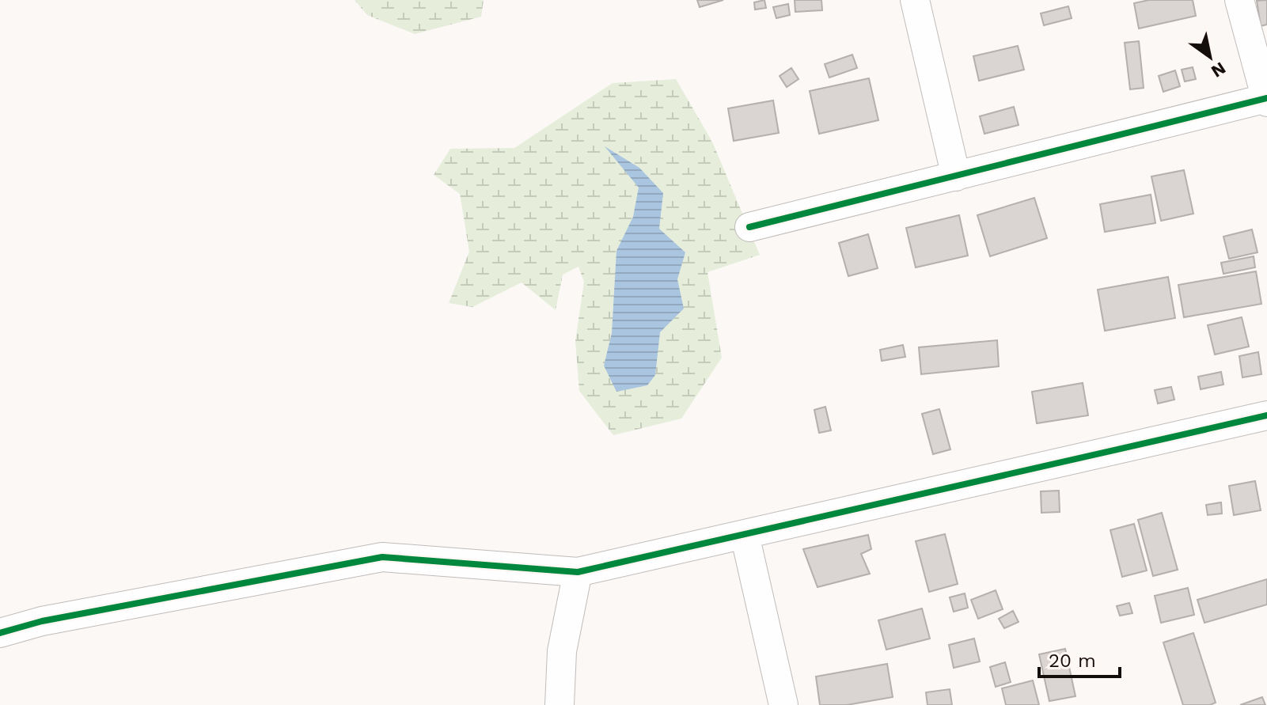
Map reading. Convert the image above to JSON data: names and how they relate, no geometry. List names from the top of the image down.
{
  "scale_bar": "20 m",
  "north": "bottom right"
}
